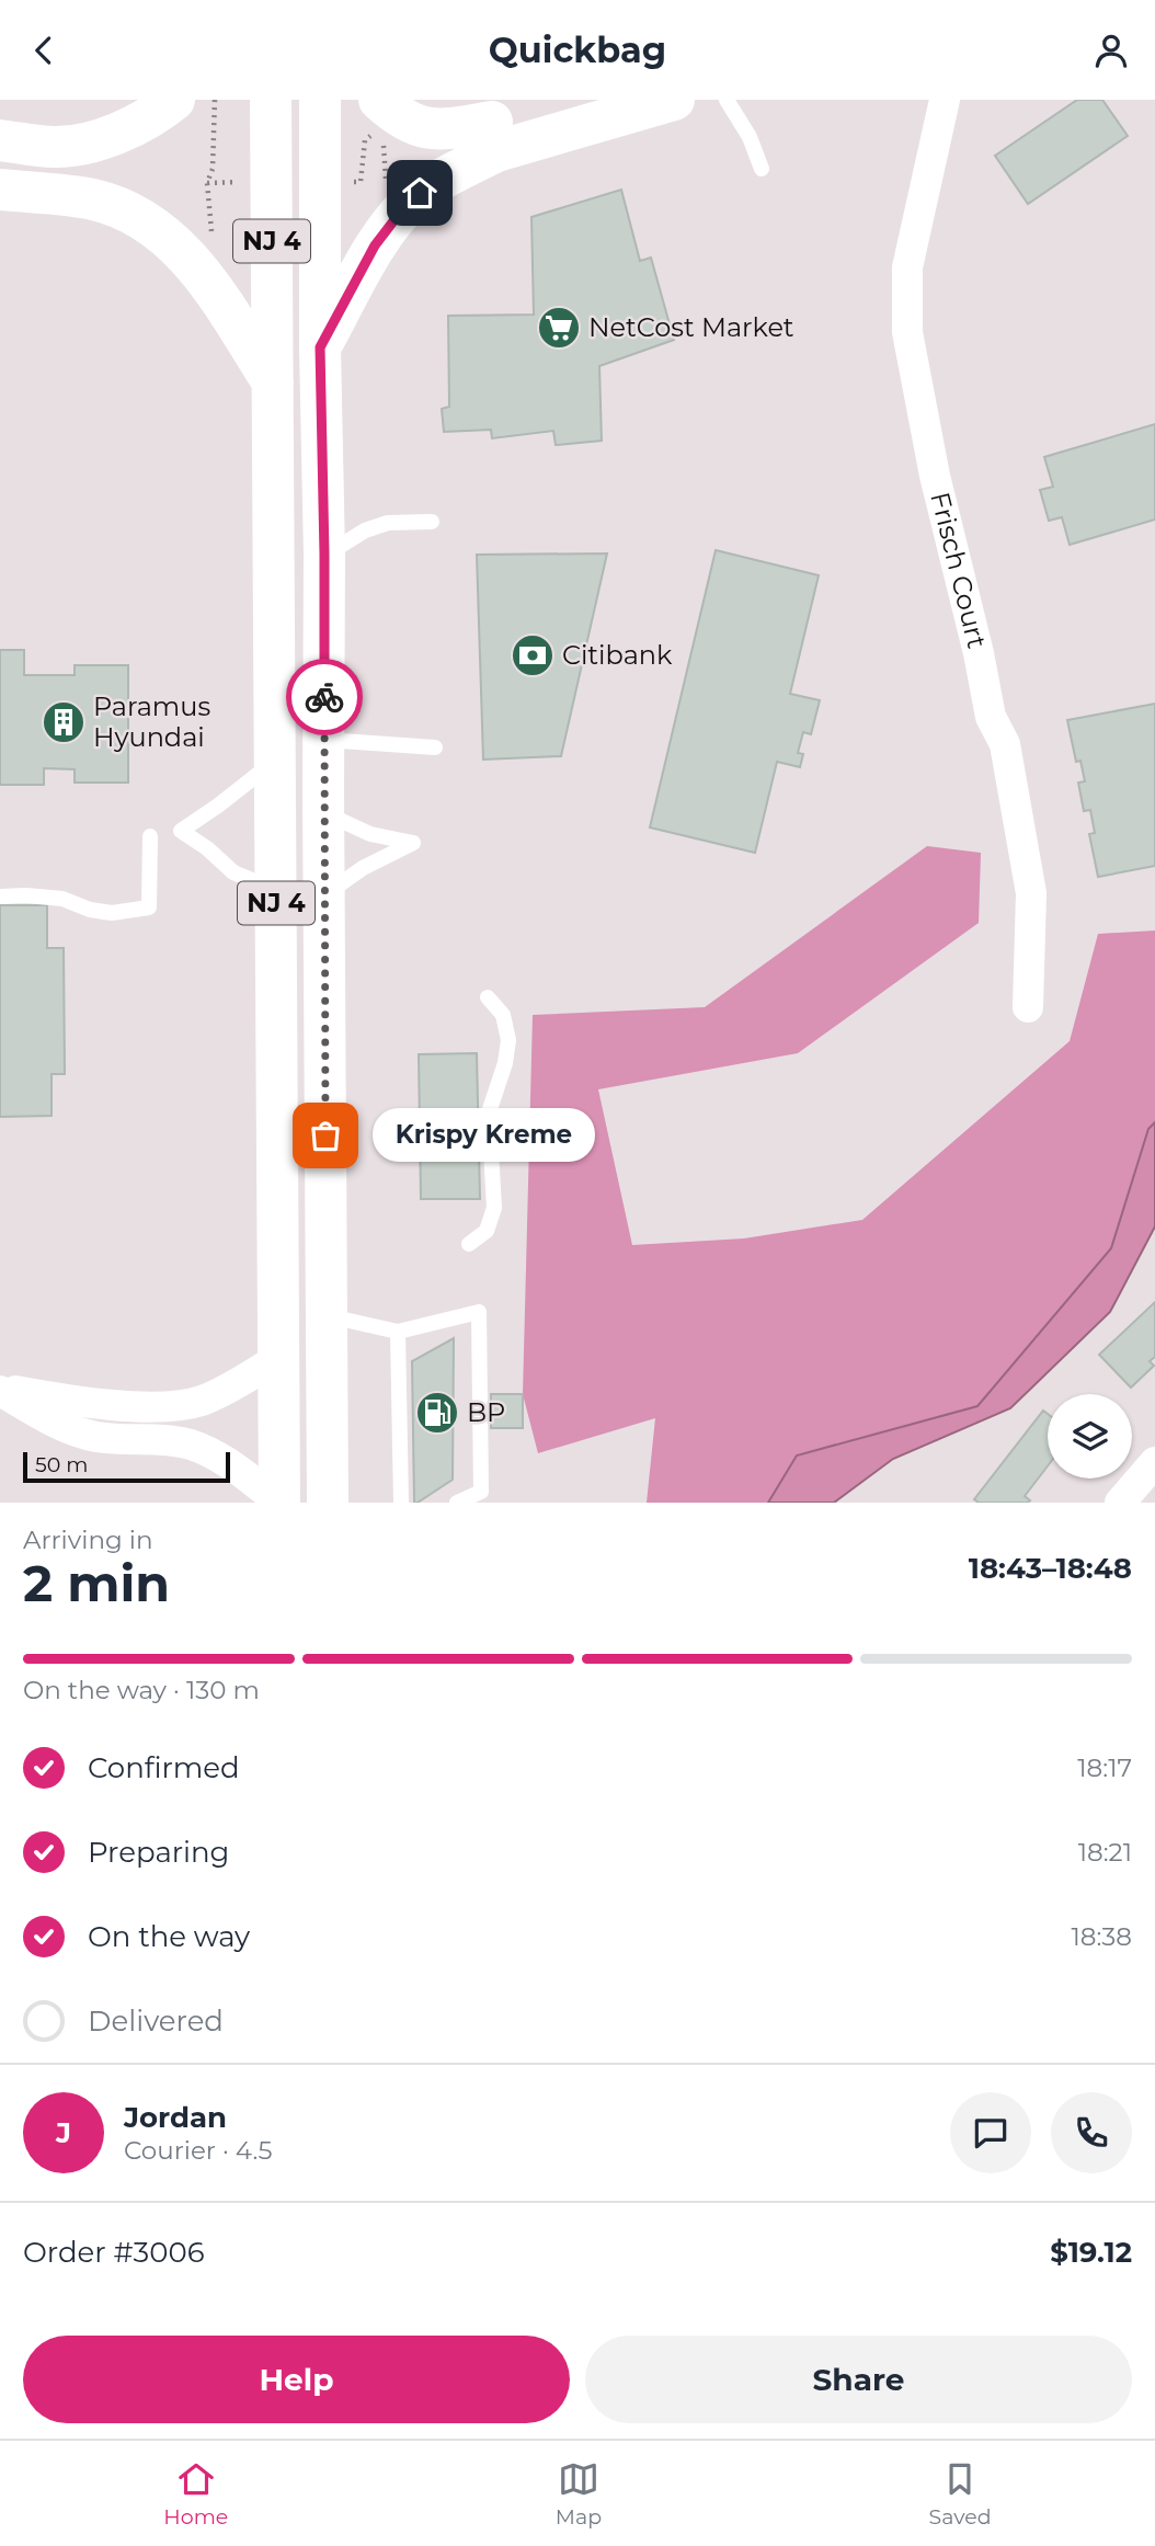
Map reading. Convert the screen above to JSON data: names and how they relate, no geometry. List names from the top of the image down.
{
  "streets": {
    "main road": ["NJ 4"],
    "street": ["Frisch Court"]
  },
  "places": {
    "supermarket": ["NetCost Market"],
    "bank": ["Citibank"],
    "building": ["Paramus Hyundai"],
    "other": ["Krispy Kreme"],
    "fuel station": ["BP"]
  },
  "scale_bar": "50 m",
  "page": {
    "header": "Quickbag",
    "bubble": "Krispy Kreme",
    "scale": "50 m",
    "heading": ["2 min", "Arriving in", "18:43–18:48"],
    "panel": [
      "Jordan",
      "Courier · 4.5",
      "Order #3006",
      "$19.12"
    ],
    "bar": "On the way · 130 m",
    "list": [
      ["Confirmed", "18:17"],
      ["Preparing", "18:21"],
      ["On the way", "18:38"],
      "Delivered"
    ],
    "round": "J",
    "buttons": ["Help", "Share"],
    "tabs": ["Home", "Map", "Saved"]
  }
}
